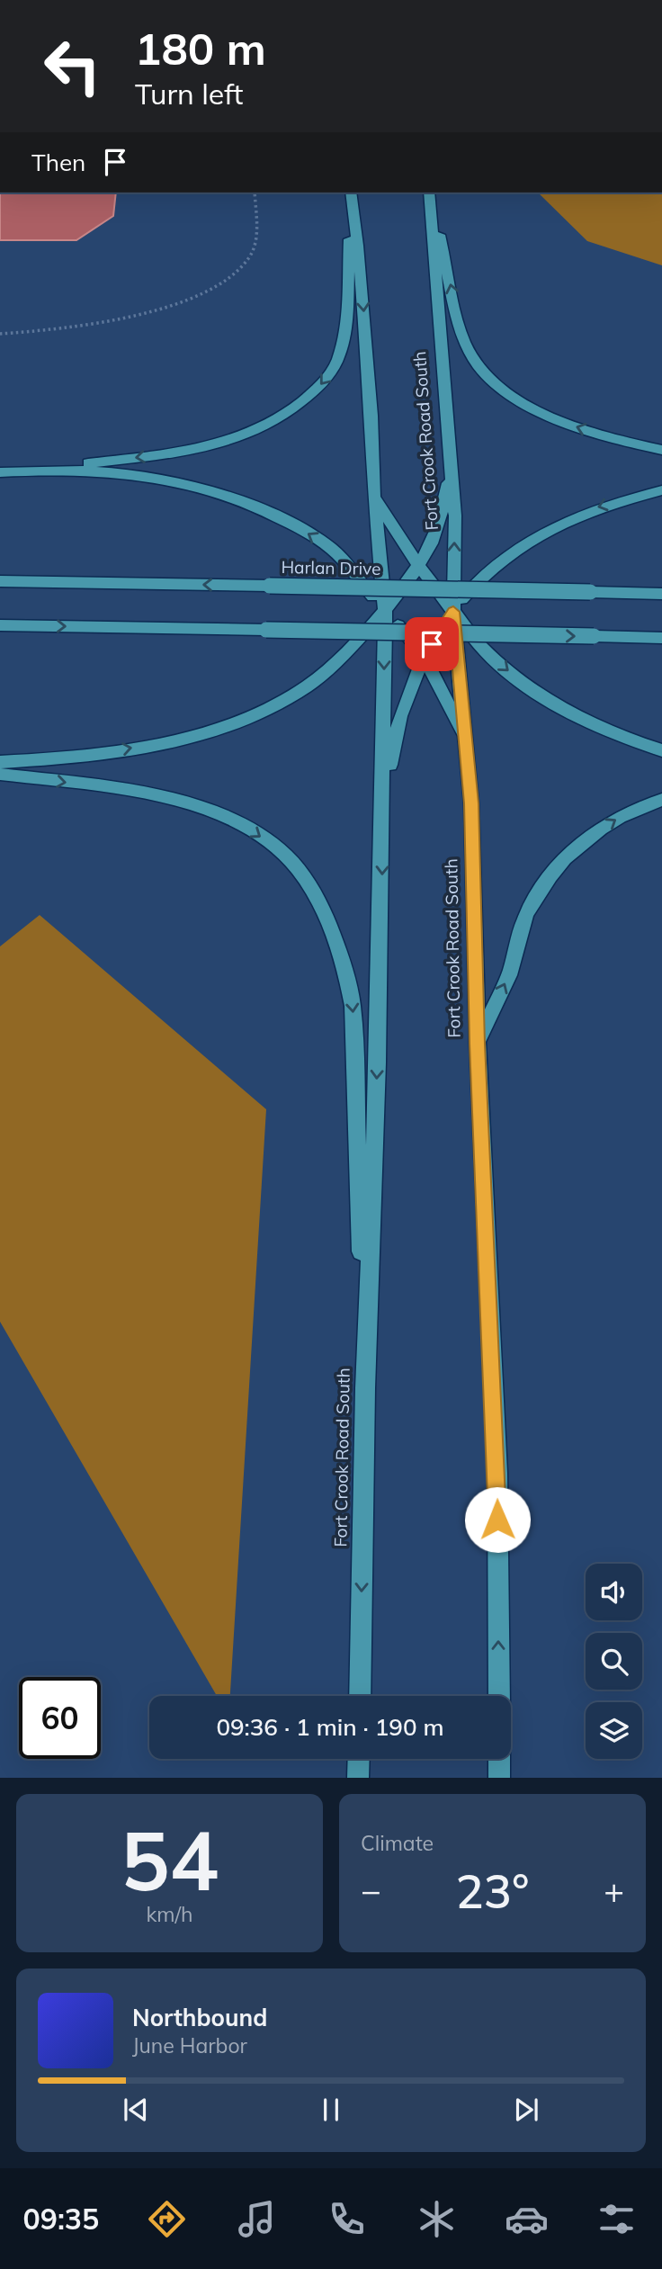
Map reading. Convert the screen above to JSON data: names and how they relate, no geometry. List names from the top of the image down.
{
  "streets": {
    "main road": ["Fort Crook Road South", "Harlan Drive"]
  },
  "page": {
    "turn": ["180 m", "Turn left"],
    "then": "Then",
    "limit": "60",
    "trip": "09:36 · 1 min · 190 m",
    "tile": [
      ["54", "km/h"],
      "Climate"
    ],
    "heat": ["−", "23°", "+"],
    "song": ["Northbound", "June Harbor"],
    "tabs": "09:35"
  }
}
